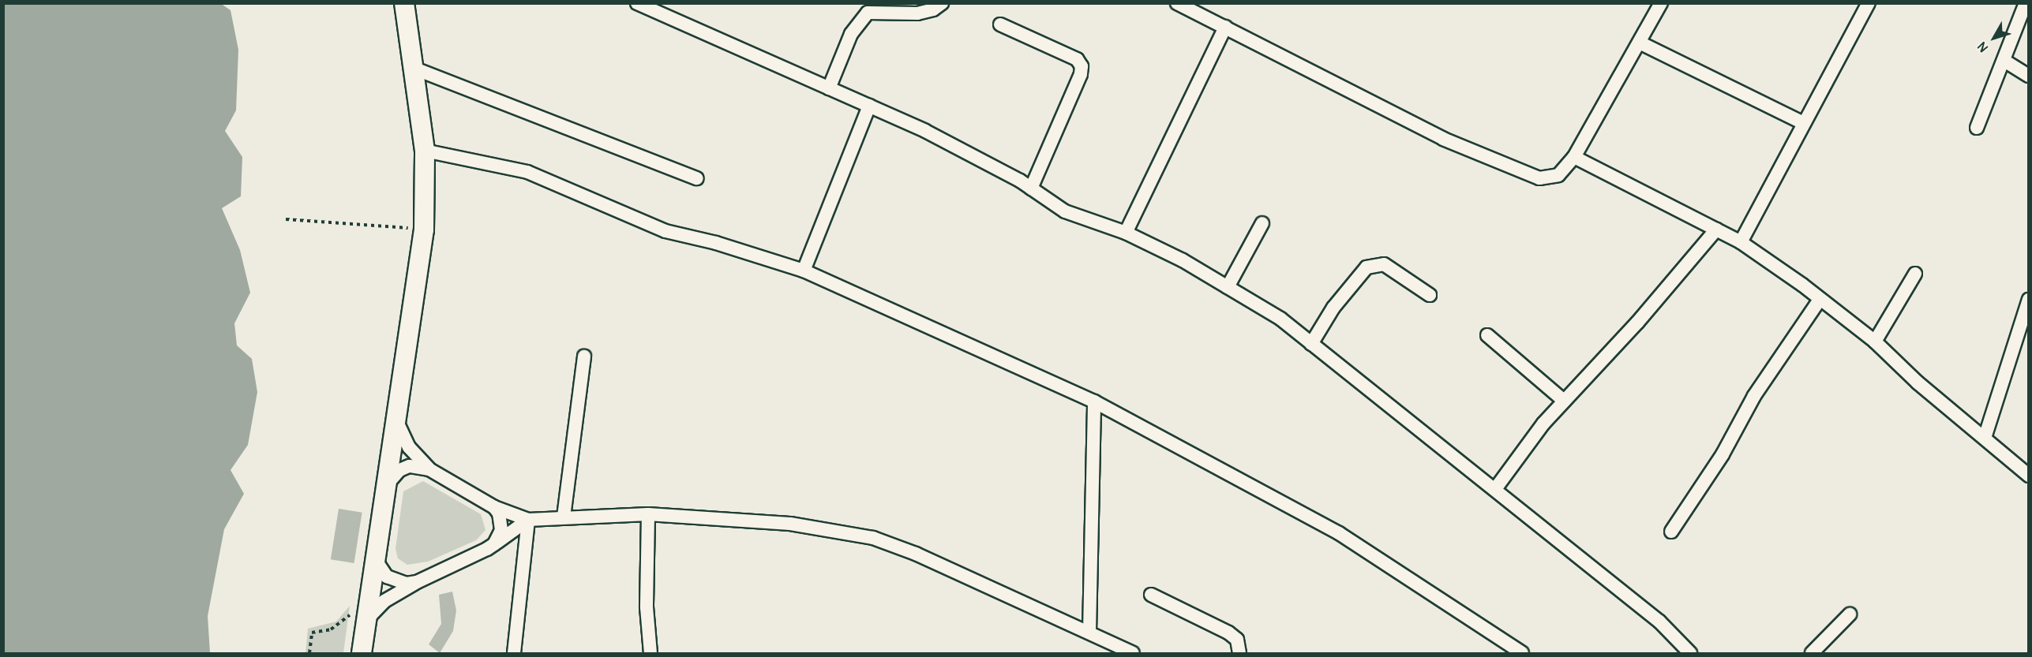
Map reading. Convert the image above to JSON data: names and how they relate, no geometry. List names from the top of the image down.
{
  "north": "bottom left"
}
